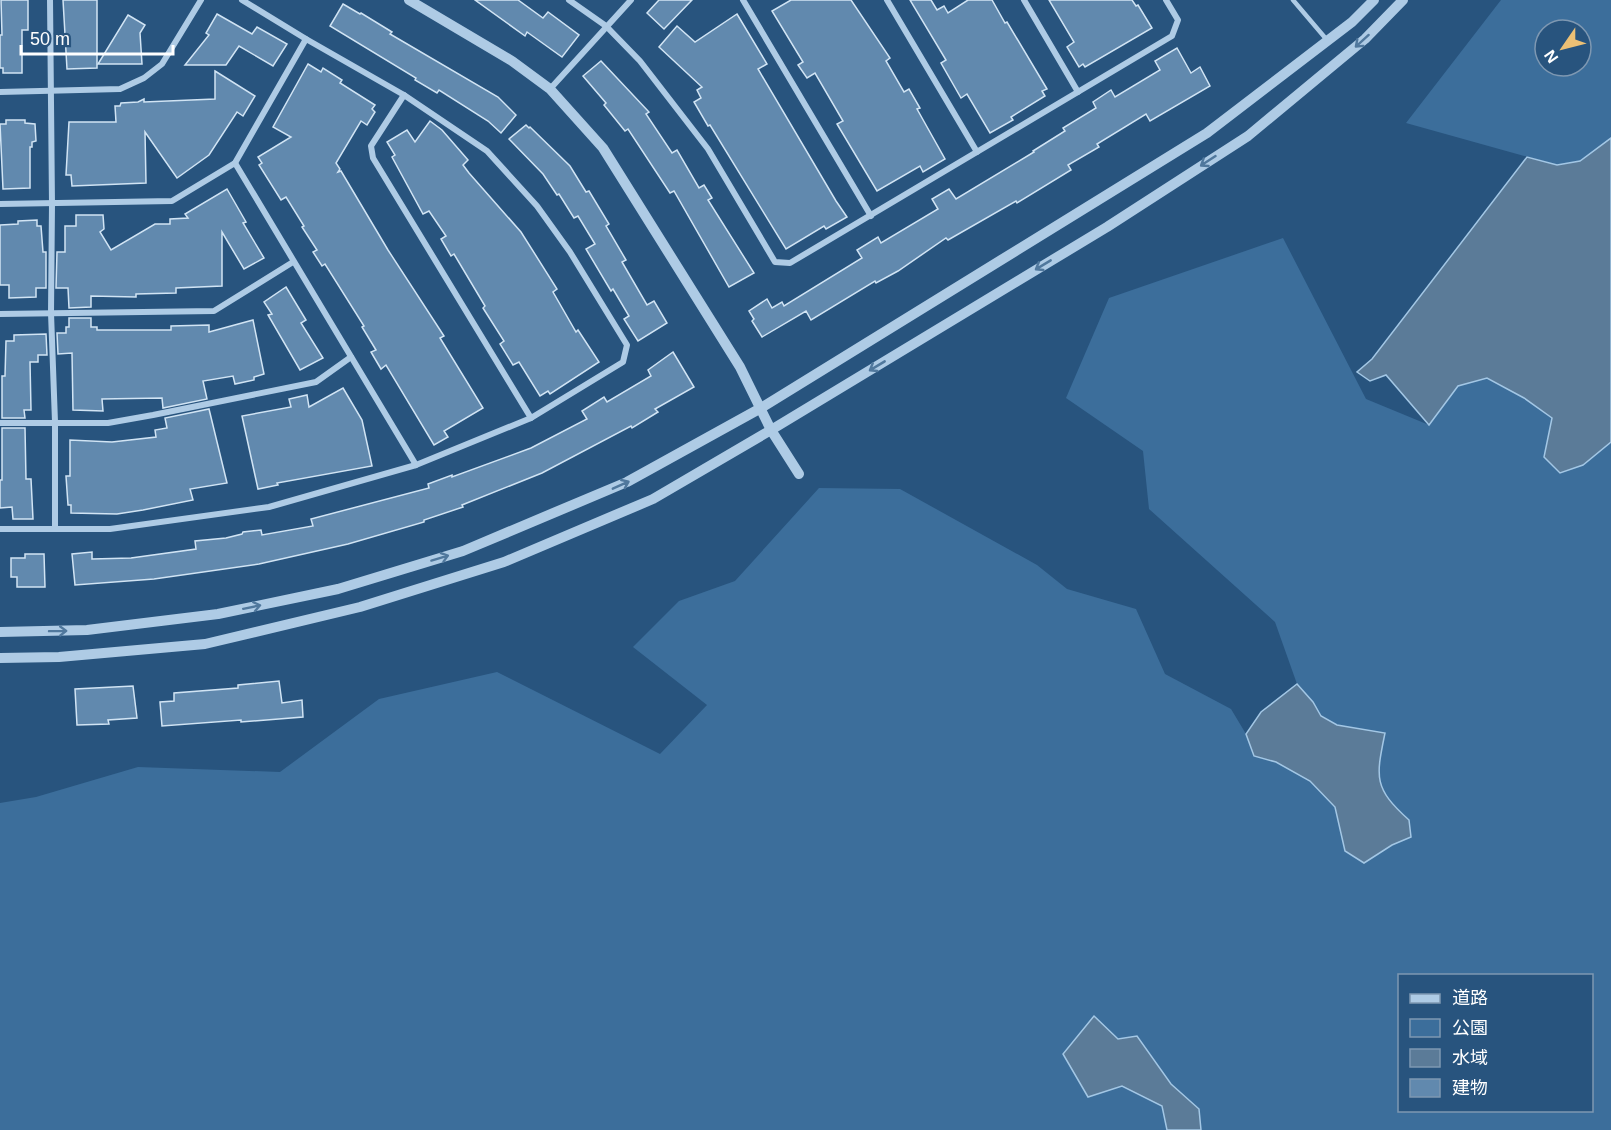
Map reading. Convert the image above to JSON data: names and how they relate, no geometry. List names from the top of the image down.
{
  "legend": [
    "道路",
    "公園",
    "水域",
    "建物"
  ],
  "scale_bar": "50 m",
  "north": "bottom left"
}
